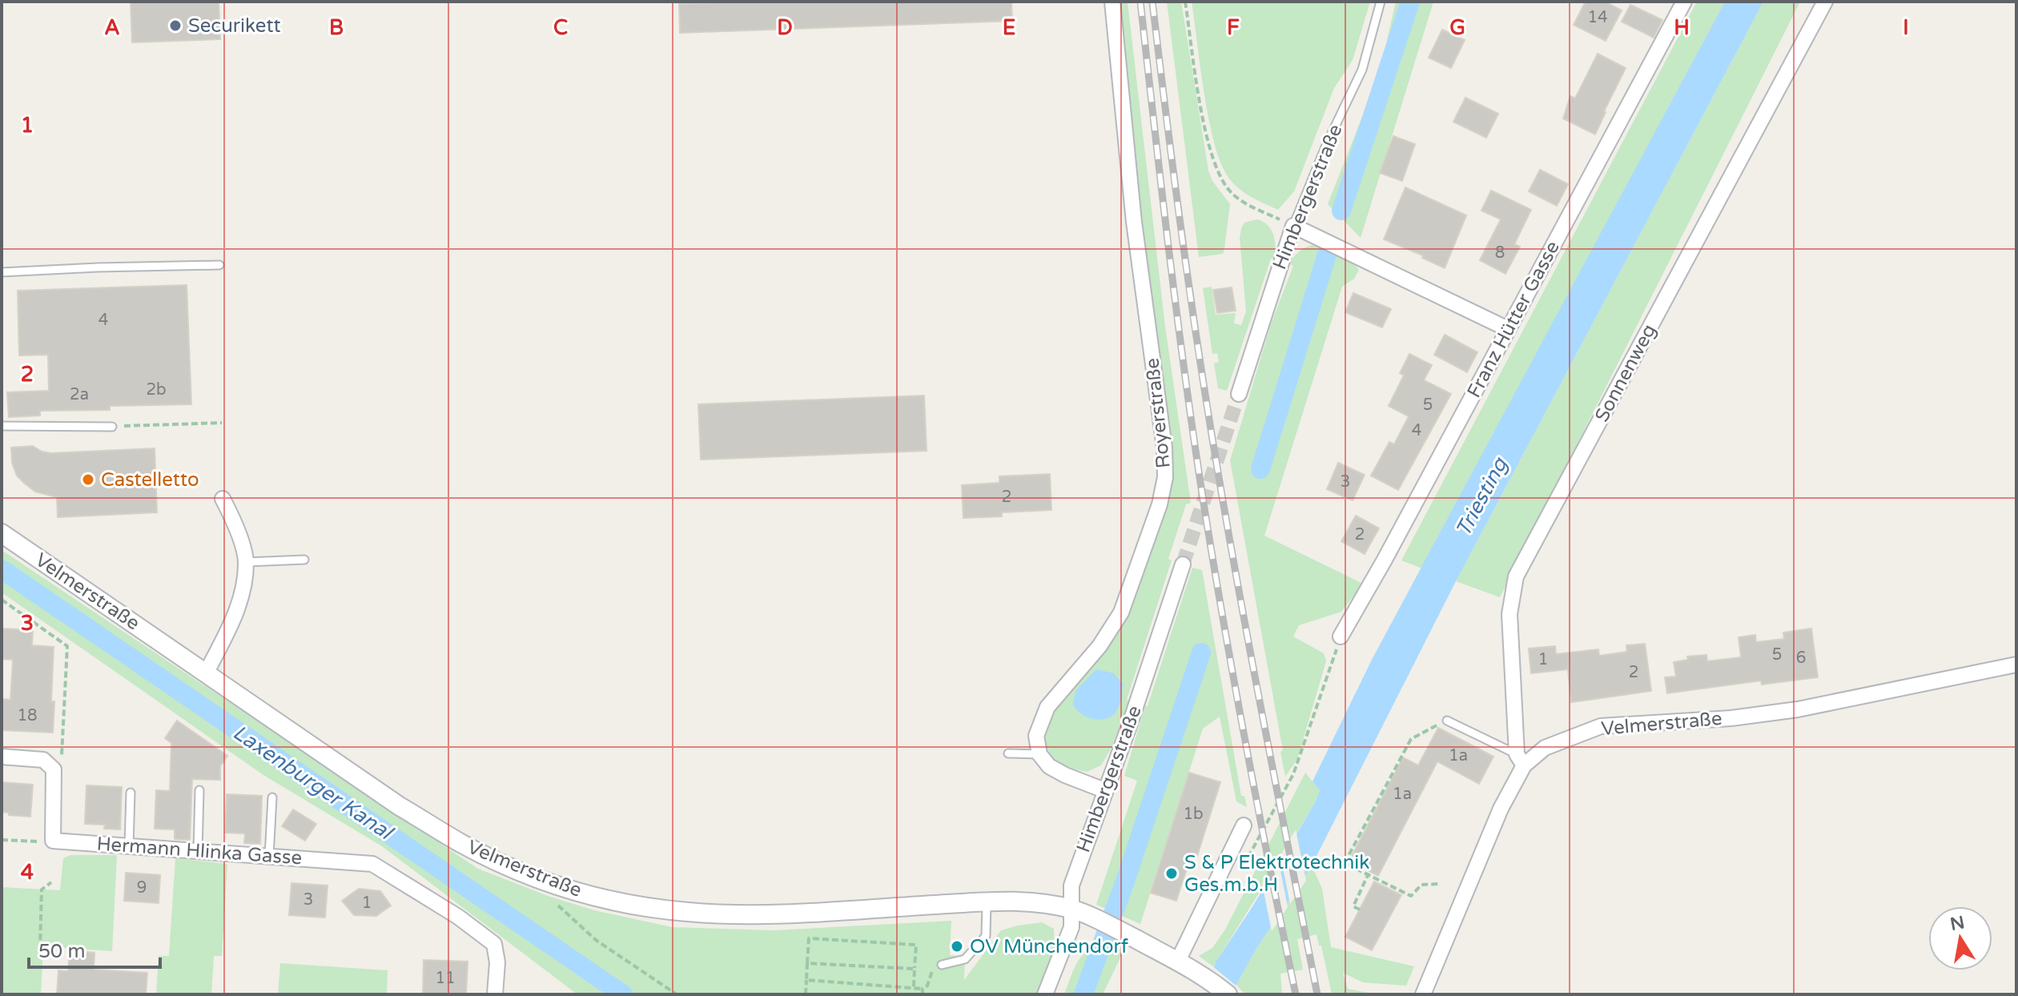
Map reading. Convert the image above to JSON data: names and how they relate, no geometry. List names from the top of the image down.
{
  "streets": {
    "street": [
      "Himbergerstraße",
      "Franz Hütter Gasse",
      "Sonnenweg",
      "Royerstraße",
      "Velmerstraße",
      "Hermann Hlinka Gasse"
    ]
  },
  "crossings": [
    ["Himbergerstraße", "Velmerstraße"],
    ["Sonnenweg", "Velmerstraße"]
  ],
  "water": ["Triesting", "Laxenburger Kanal"],
  "places": [
    "Securikett",
    "Castelletto",
    "S & P Elektrotechnik Ges.m.b.H",
    "OV Münchendorf"
  ],
  "house_numbers": [
    "14",
    "8",
    "4",
    "2b",
    "2a",
    "5",
    "4",
    "3",
    "2",
    "2",
    "5",
    "6",
    "1",
    "2",
    "18",
    "1a",
    "1a",
    "1b",
    "9",
    "3",
    "1",
    "11"
  ],
  "scale_bar": "50 m",
  "north": "top",
  "grid": {
    "columns": [
      "A",
      "B",
      "C",
      "D",
      "E",
      "F",
      "G",
      "H",
      "I"
    ],
    "rows": [
      "1",
      "2",
      "3",
      "4"
    ]
  }
}
